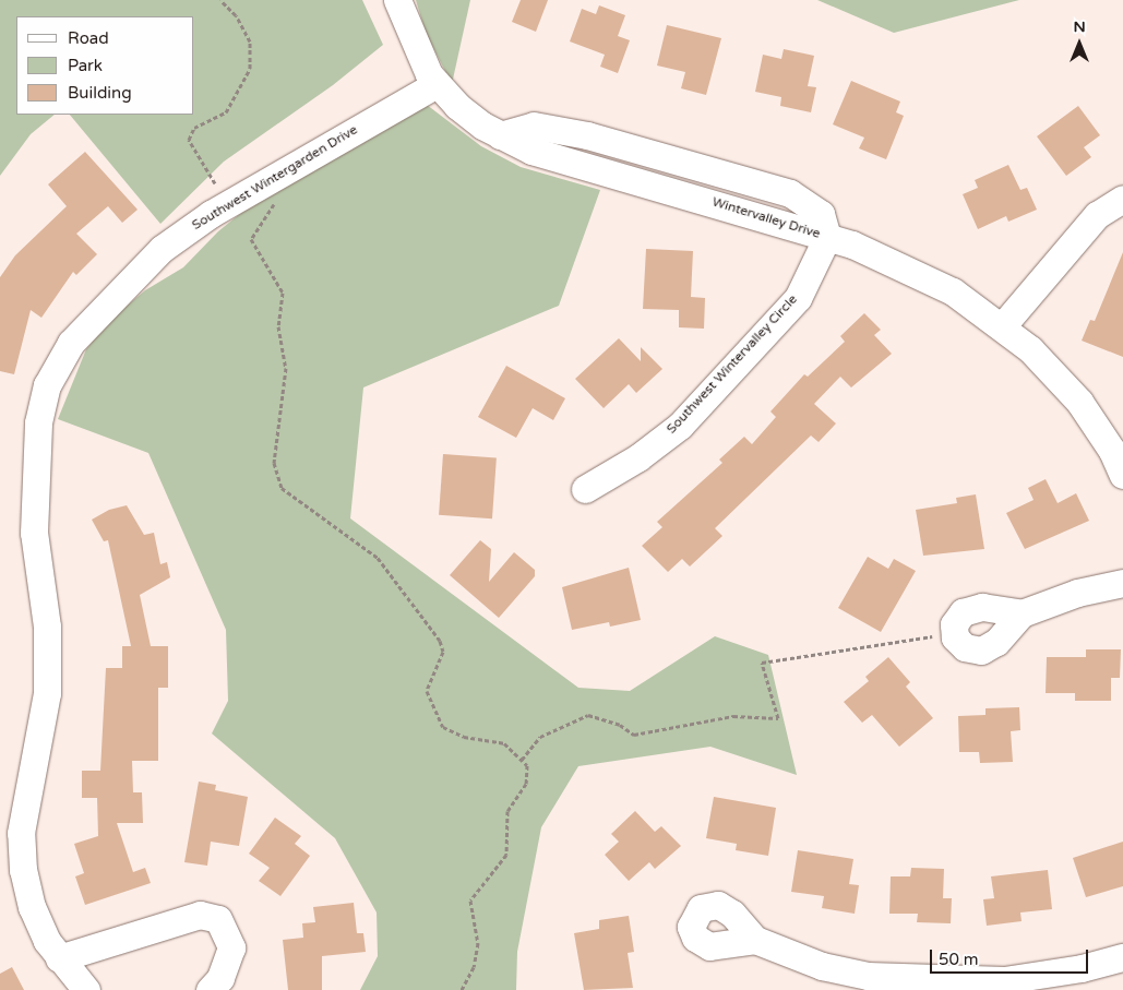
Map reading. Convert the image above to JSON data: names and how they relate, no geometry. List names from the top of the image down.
{
  "streets": {
    "street": ["Southwest Wintergarden Drive", "Wintervalley Drive", "Southwest Wintervalley Circle"]
  },
  "crossings": [
    ["Southwest Wintergarden Drive", "Wintervalley Drive"],
    ["Wintervalley Drive", "Southwest Wintervalley Circle"]
  ],
  "legend": ["Road", "Park", "Building"],
  "scale_bar": "50 m",
  "north": "top"
}
